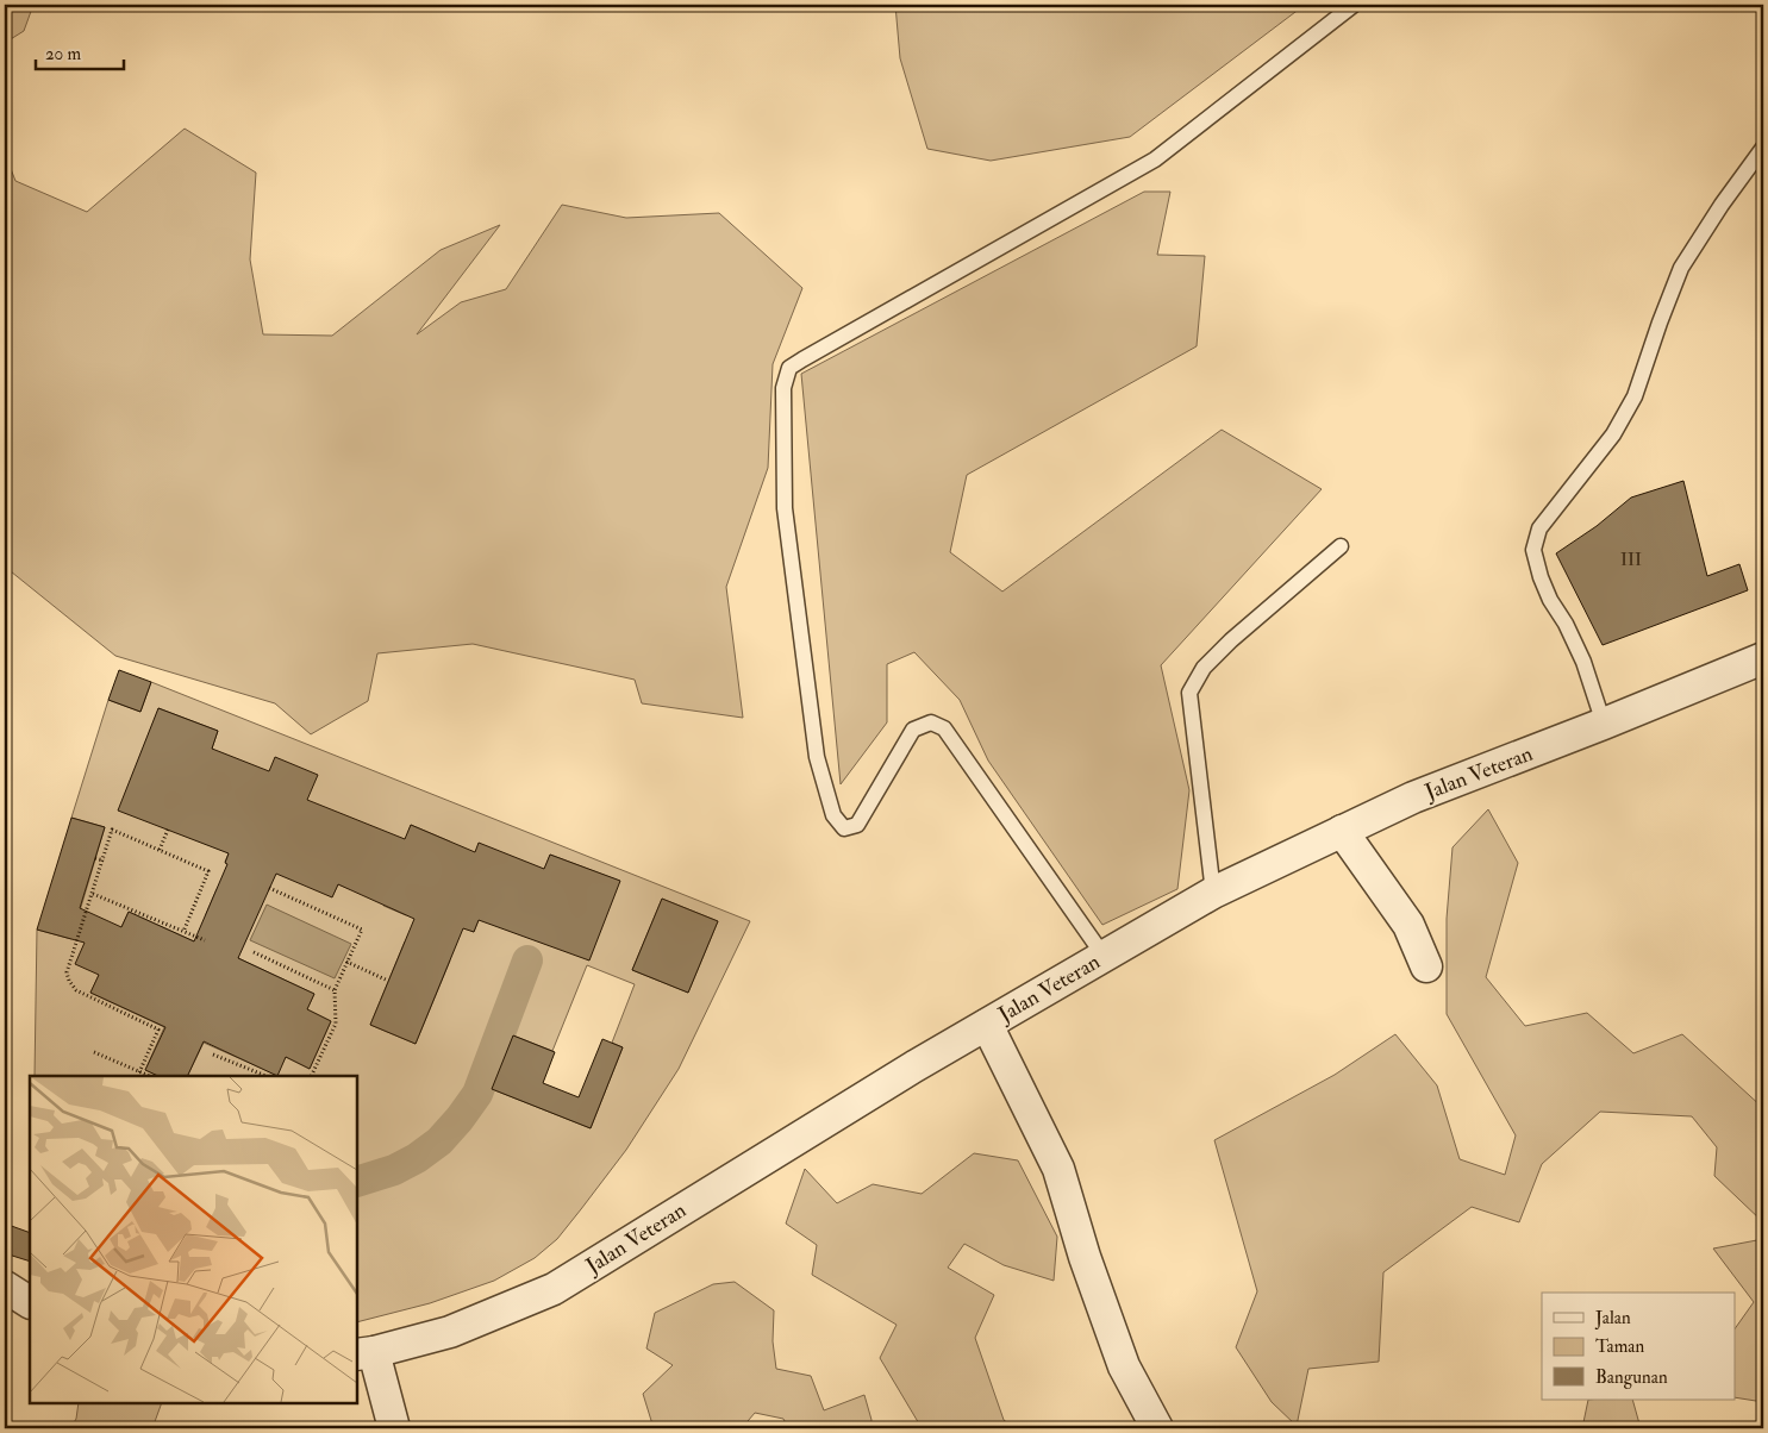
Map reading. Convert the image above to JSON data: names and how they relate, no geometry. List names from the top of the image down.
{
  "streets": {
    "street": ["Jalan Veteran"]
  },
  "house_numbers": ["III"],
  "legend": ["Jalan", "Taman", "Bangunan"],
  "scale_bar": "20 m"
}
